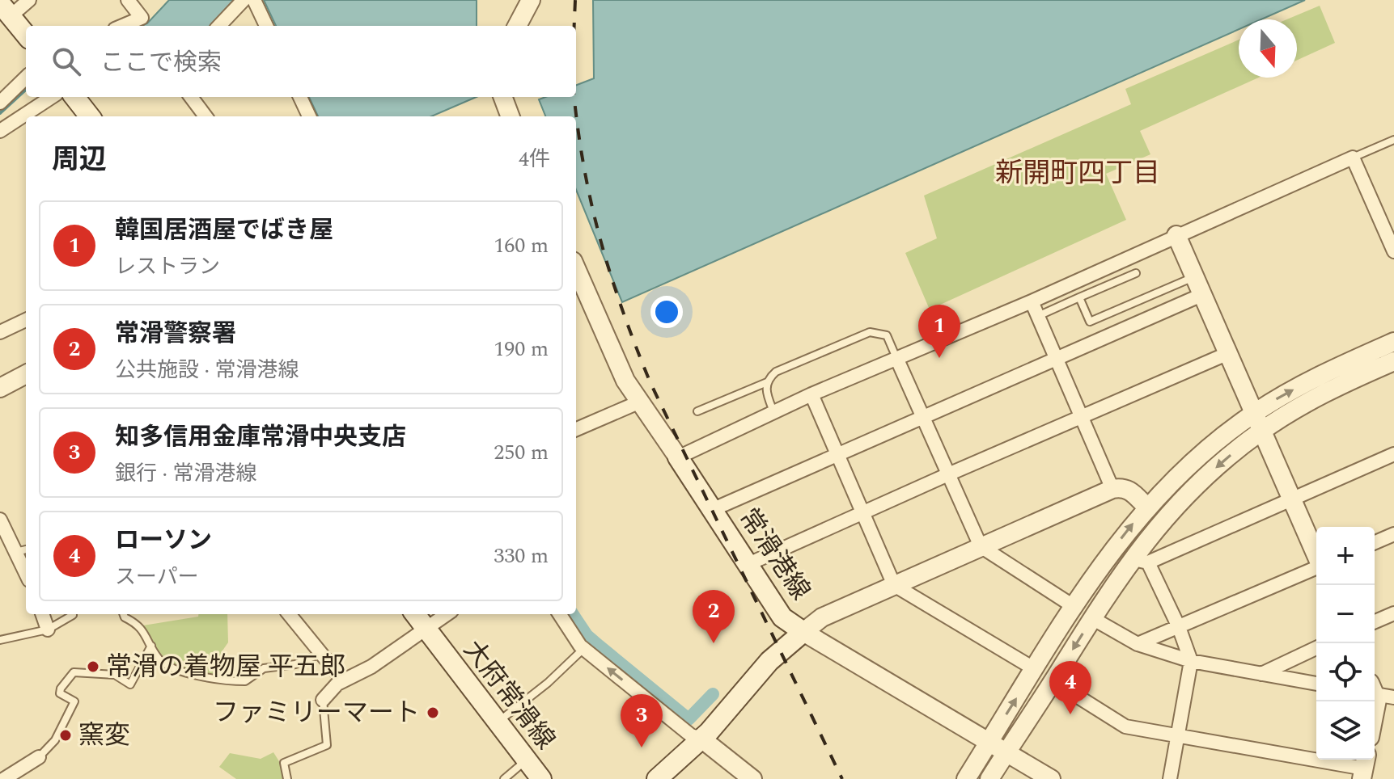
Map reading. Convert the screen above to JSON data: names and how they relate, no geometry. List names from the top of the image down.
{
  "streets": {
    "main road": ["常滑港線", "大府常滑線"]
  },
  "districts": ["新開町四丁目"],
  "places": ["常滑の着物屋 平五郎", "ファミリーマート", "窯変"],
  "north": "bottom",
  "page": {
    "search": "ここで検索",
    "heading": ["周辺", "4件"],
    "list": [
      {
        "mark": "1",
        "name": "韓国居酒屋でばき屋",
        "note": "レストラン",
        "value": "160 m"
      },
      {
        "mark": "2",
        "name": "常滑警察署",
        "note": "公共施設 · 常滑港線",
        "value": "190 m"
      },
      {
        "mark": "3",
        "name": "知多信用金庫常滑中央支店",
        "note": "銀行 · 常滑港線",
        "value": "250 m"
      },
      {
        "mark": "4",
        "name": "ローソン",
        "note": "スーパー",
        "value": "330 m"
      }
    ],
    "pins": [
      "1",
      "2",
      "4",
      "3"
    ],
    "map_buttons": ["+", "−"]
  }
}
